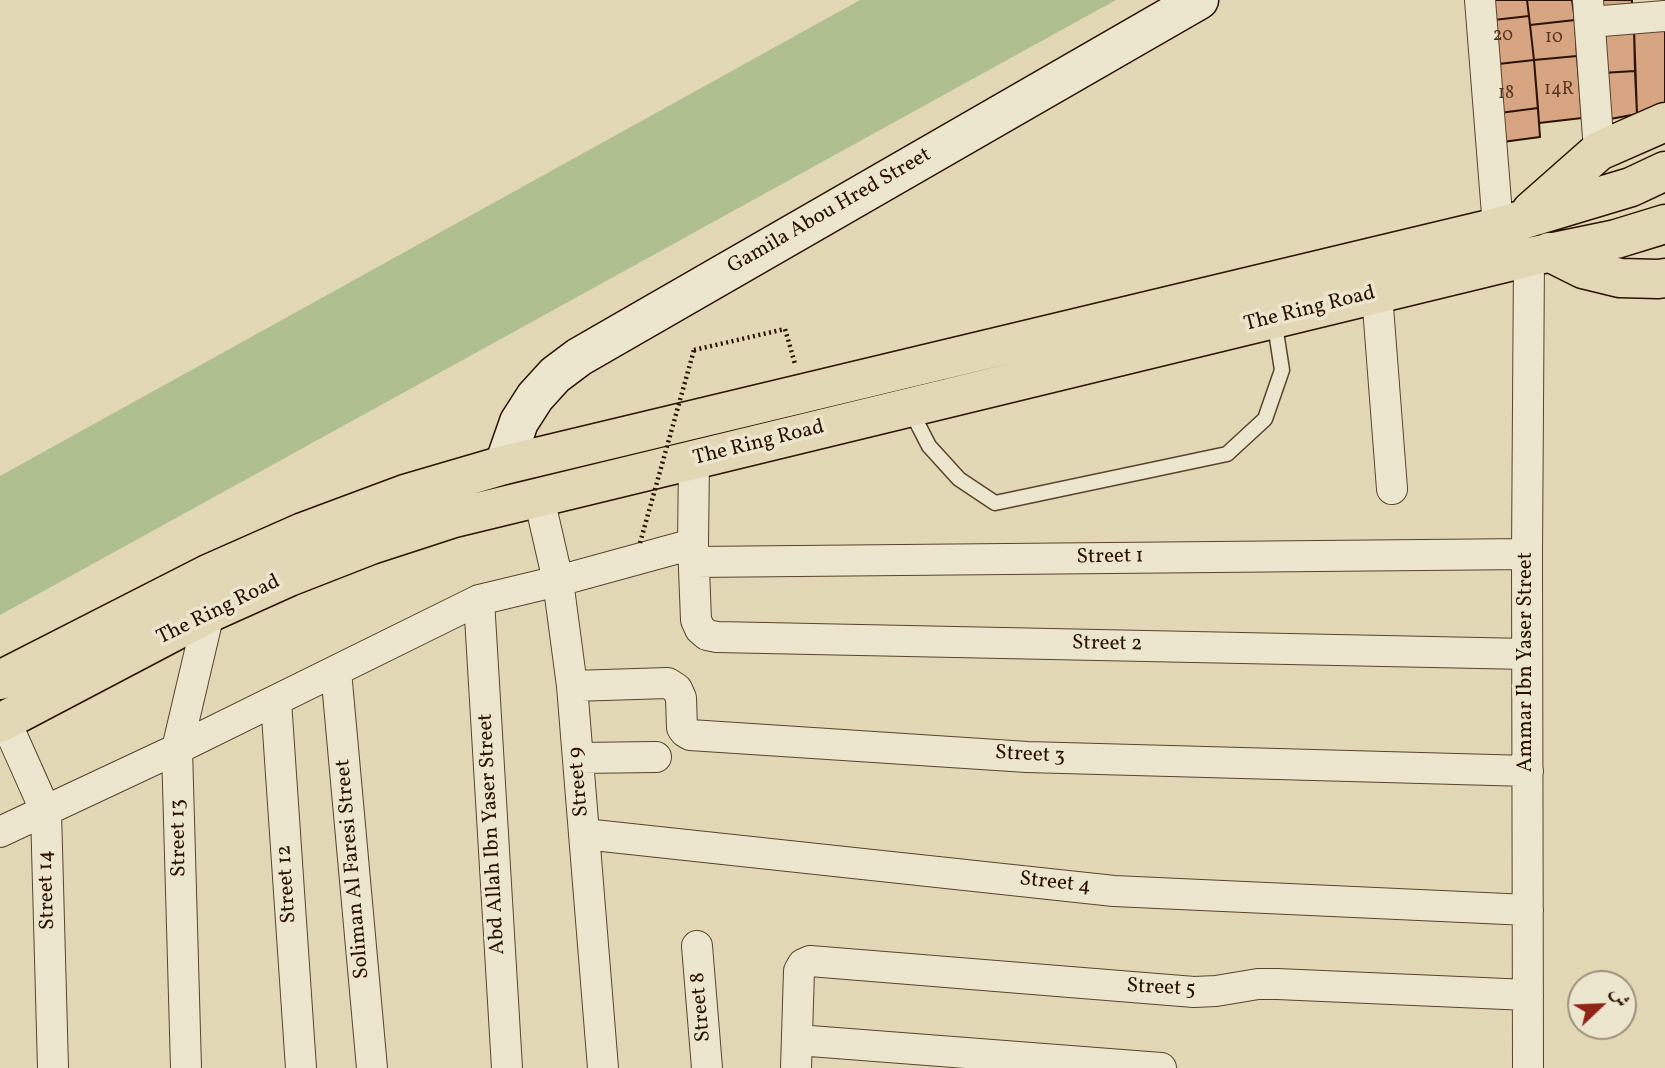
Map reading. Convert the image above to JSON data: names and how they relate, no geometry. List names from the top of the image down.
{
  "streets": {
    "main road": ["The Ring Road"],
    "street": [
      "Gamila Abou Hred Street",
      "Street 1",
      "Street 2",
      "Ammar Ibn Yaser Street",
      "Street 3",
      "Street 9",
      "Abd Allah Ibn Yaser Street",
      "Street 13",
      "Soliman Al Faresi Street",
      "Street 12",
      "Street 4",
      "Street 14",
      "Street 5",
      "Street 8"
    ]
  },
  "crossings": [
    ["Gamila Abou Hred Street", "The Ring Road"],
    ["The Ring Road", "Ammar Ibn Yaser Street"],
    ["The Ring Road", "Street 9"],
    ["The Ring Road", "Street 13"],
    ["The Ring Road", "Street 14"],
    ["Street 1", "Street 2"],
    ["Street 1", "Ammar Ibn Yaser Street"],
    ["Street 1", "Street 9"],
    ["Street 1", "Abd Allah Ibn Yaser Street"],
    ["Street 1", "Street 13"],
    ["Street 1", "Soliman Al Faresi Street"],
    ["Street 1", "Street 12"],
    ["Street 1", "Street 14"],
    ["Street 2", "Ammar Ibn Yaser Street"],
    ["Ammar Ibn Yaser Street", "Street 3"],
    ["Ammar Ibn Yaser Street", "Street 4"],
    ["Ammar Ibn Yaser Street", "Street 5"],
    ["Street 3", "Street 9"],
    ["Street 9", "Street 4"]
  ],
  "house_numbers": [
    "20",
    "10",
    "14R",
    "18"
  ],
  "north": "top right"
}
